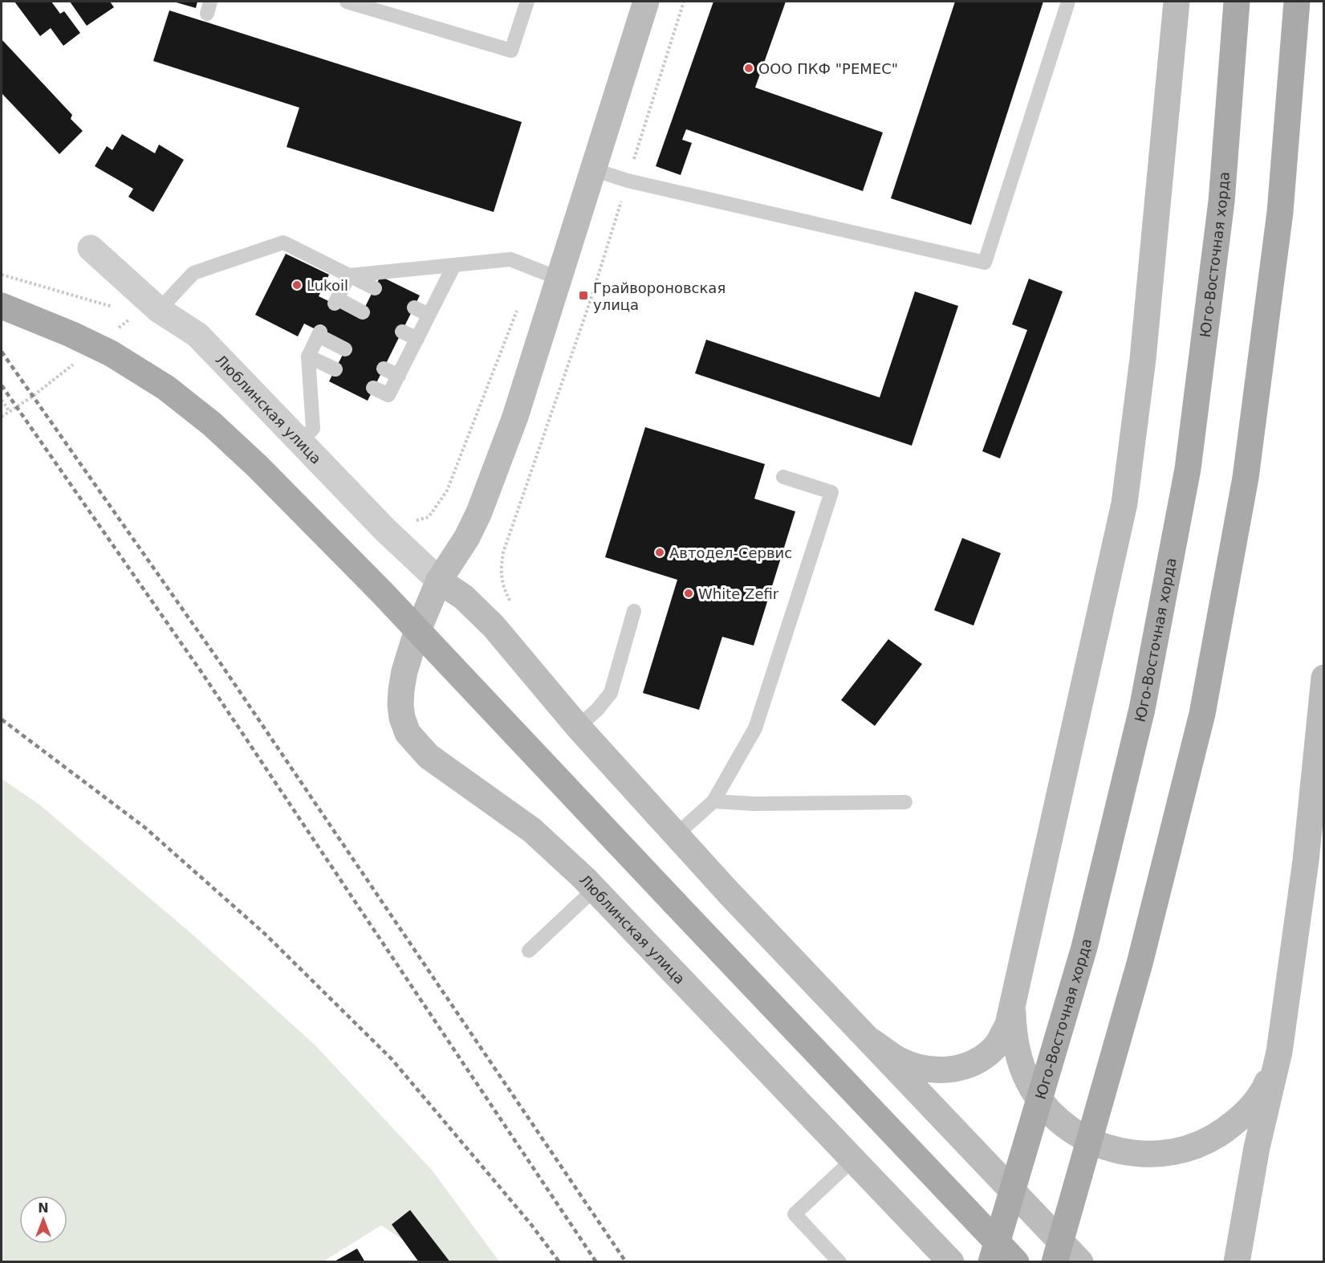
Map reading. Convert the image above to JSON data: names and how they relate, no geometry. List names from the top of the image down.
{
  "streets": {
    "main road": ["Юго-Восточная хорда", "Люблинская улица"]
  },
  "places": {
    "other": [
      "ООО ПКФ \"РЕМЕС\"",
      "Lukoil",
      "Автодел-Сервис",
      "White Zefir"
    ],
    "transit": ["Грайвороновская улица"]
  },
  "north": "top"
}
